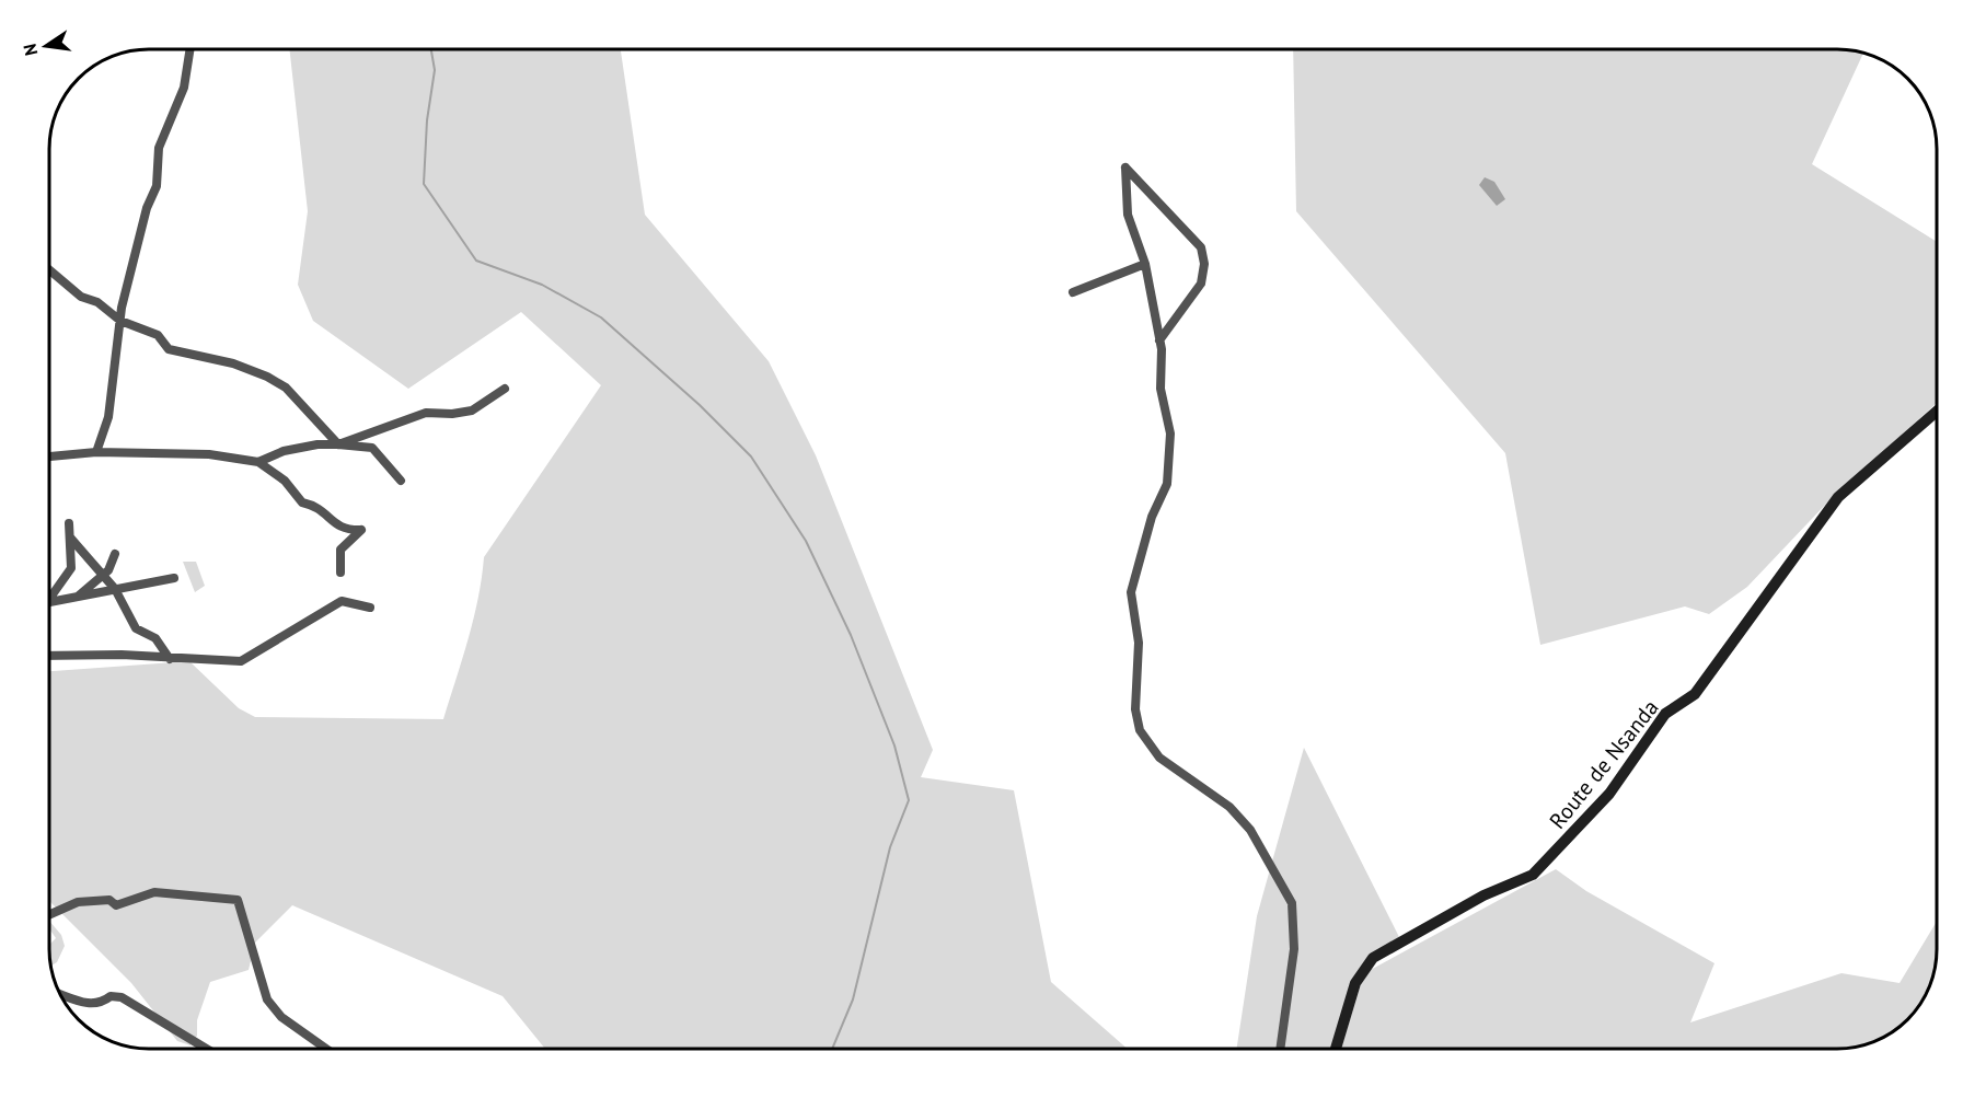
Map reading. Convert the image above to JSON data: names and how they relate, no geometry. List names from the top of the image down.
{
  "streets": {
    "street": ["Route de Nsanda"]
  },
  "north": "left"
}
